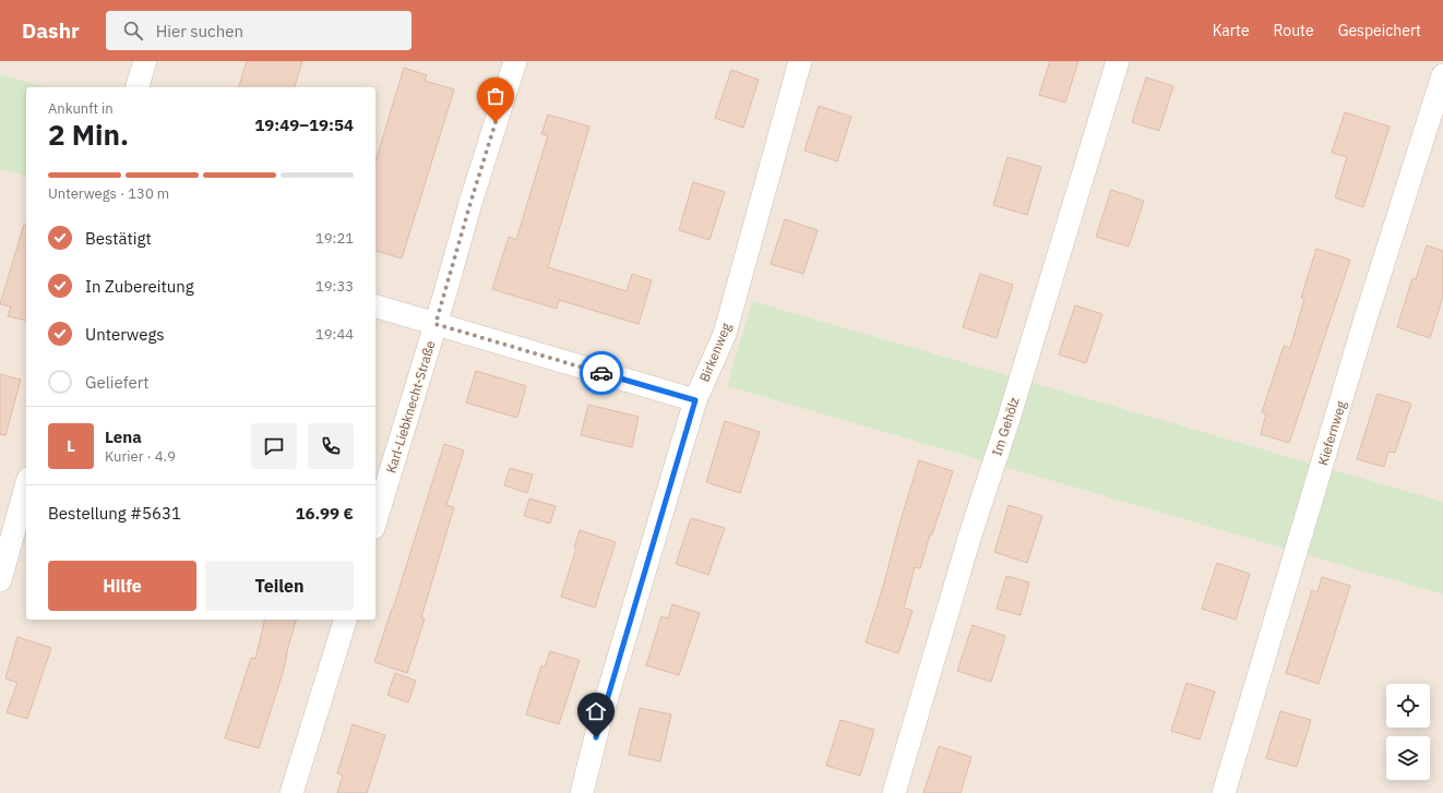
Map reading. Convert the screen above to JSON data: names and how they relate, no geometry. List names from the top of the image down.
{
  "streets": {
    "street": [
      "Birkenweg",
      "Karl-Liebknecht-Straße",
      "Im Gehölz",
      "Kiefernweg"
    ]
  },
  "page": {
    "header": "Dashr",
    "search": "Hier suchen",
    "nav": ["Karte", "Route", "Gespeichert"],
    "heading": ["2 Min.", "Ankunft in", "19:49–19:54"],
    "panel": [
      "Lena",
      "Kurier · 4.9",
      "Bestellung #5631",
      "16.99 €"
    ],
    "bar": "Unterwegs · 130 m",
    "list": [
      ["Bestätigt", "19:21"],
      ["In Zubereitung", "19:33"],
      ["Unterwegs", "19:44"],
      "Geliefert"
    ],
    "round": "L",
    "buttons": ["Hilfe", "Teilen"]
  }
}
